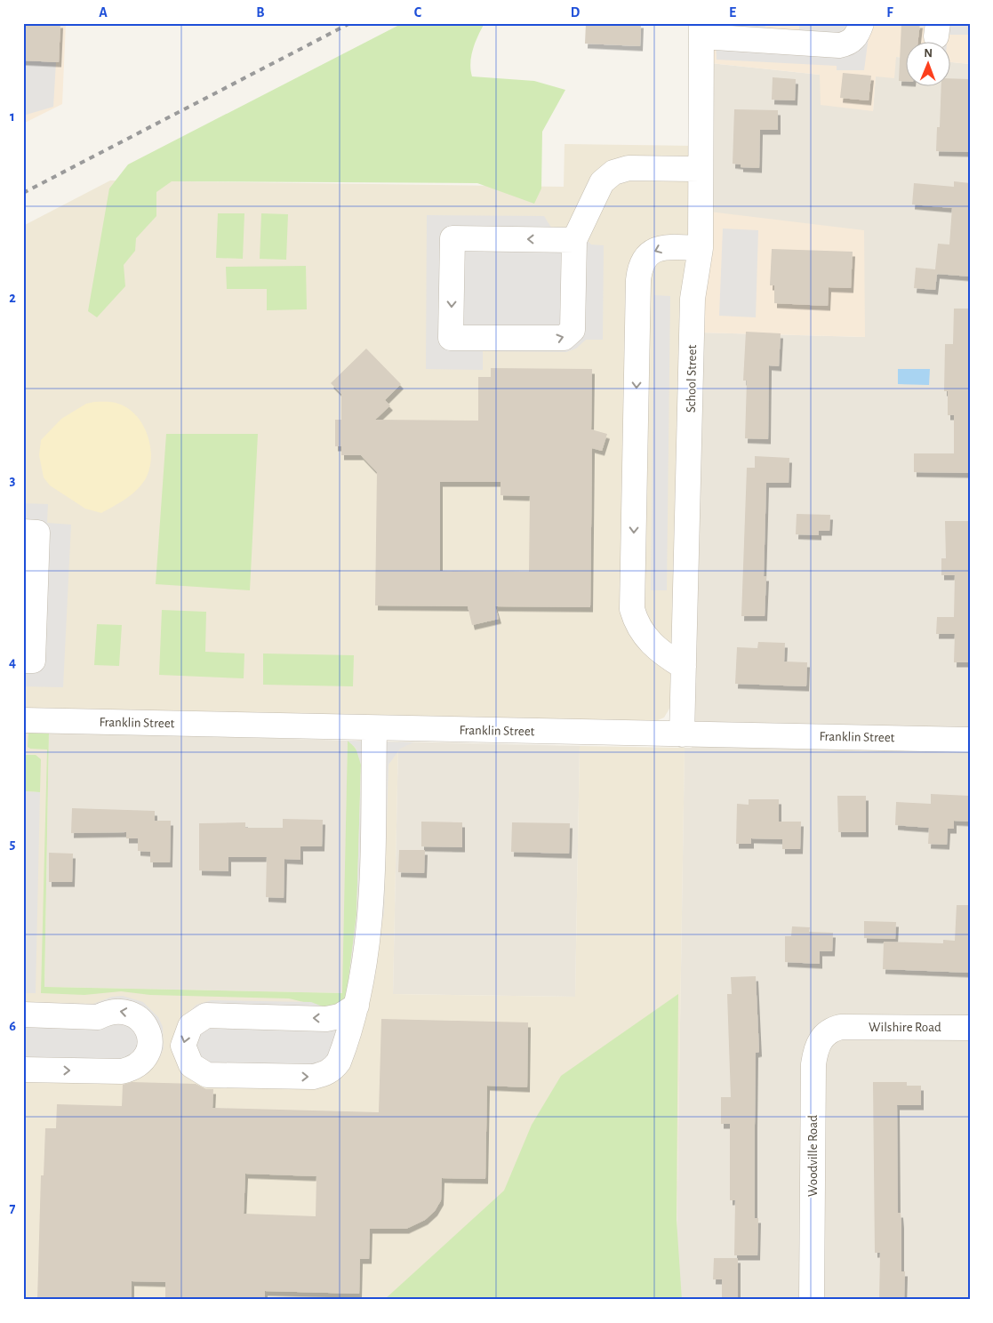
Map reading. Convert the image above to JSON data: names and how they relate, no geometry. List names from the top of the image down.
{
  "streets": {
    "street": [
      "School Street",
      "Franklin Street",
      "Wilshire Road",
      "Woodville Road"
    ]
  },
  "crossings": [
    ["School Street", "Franklin Street"],
    ["Wilshire Road", "Woodville Road"]
  ],
  "north": "top",
  "grid": {
    "columns": [
      "A",
      "B",
      "C",
      "D",
      "E",
      "F"
    ],
    "rows": [
      "1",
      "2",
      "3",
      "4",
      "5",
      "6",
      "7"
    ]
  }
}
